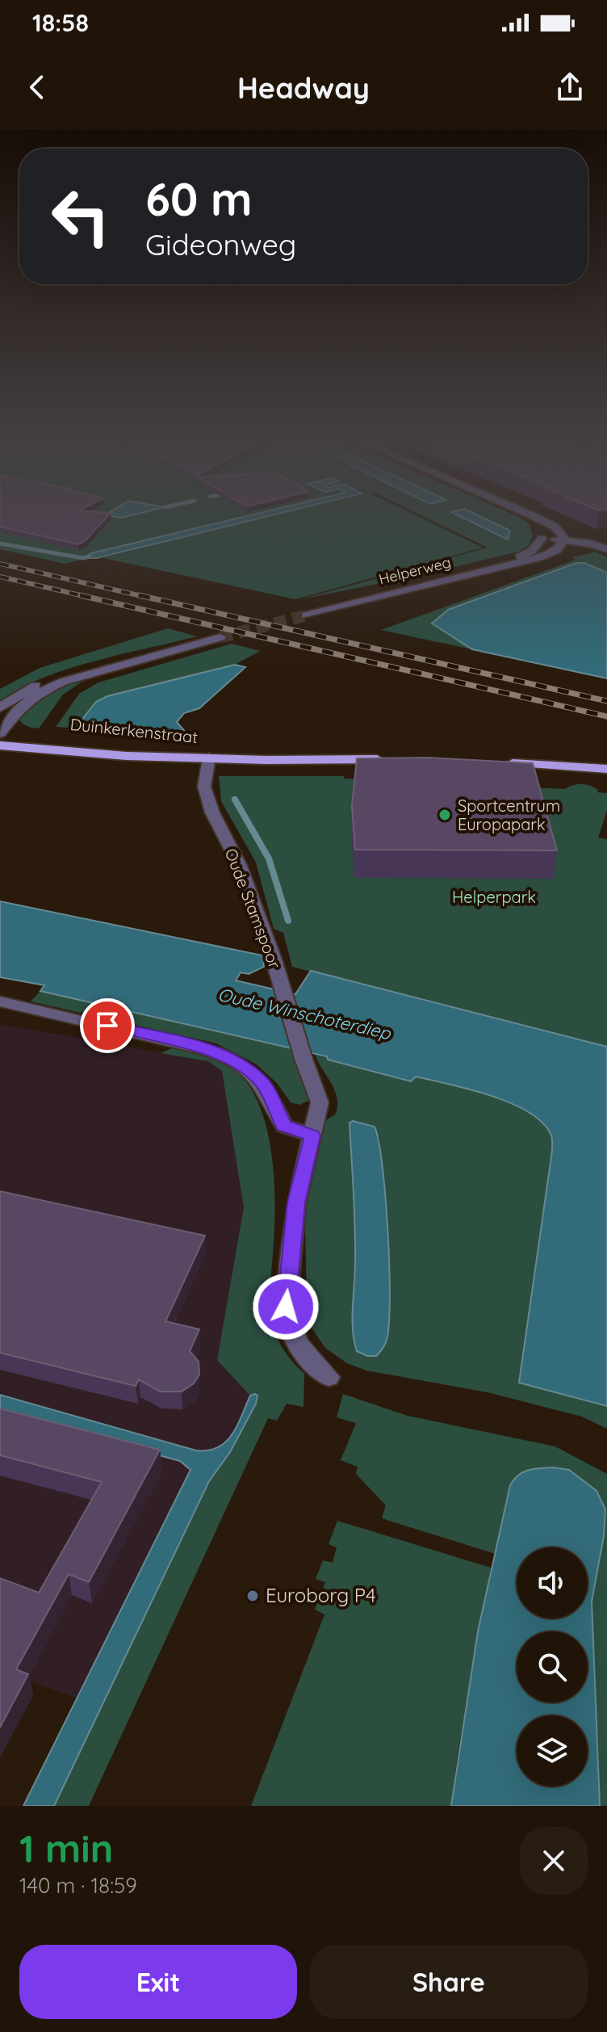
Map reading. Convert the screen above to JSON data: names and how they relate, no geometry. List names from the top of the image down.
{
  "streets": {
    "main road": ["Duinkerkenstraat"],
    "street": ["Helperweg", "Oude Stamspoor"]
  },
  "crossings": [
    ["Duinkerkenstraat", "Oude Stamspoor"]
  ],
  "water": ["Oude Winschoterdiep"],
  "parks": ["Helperpark"],
  "places": ["Sportcentrum Europapark", "Euroborg P4"],
  "page": {
    "status": "18:58",
    "header": "Headway",
    "turn": ["60 m", "Gideonweg"],
    "heading": ["1 min", "140 m · 18:59"],
    "buttons": ["Exit", "Share"]
  }
}
